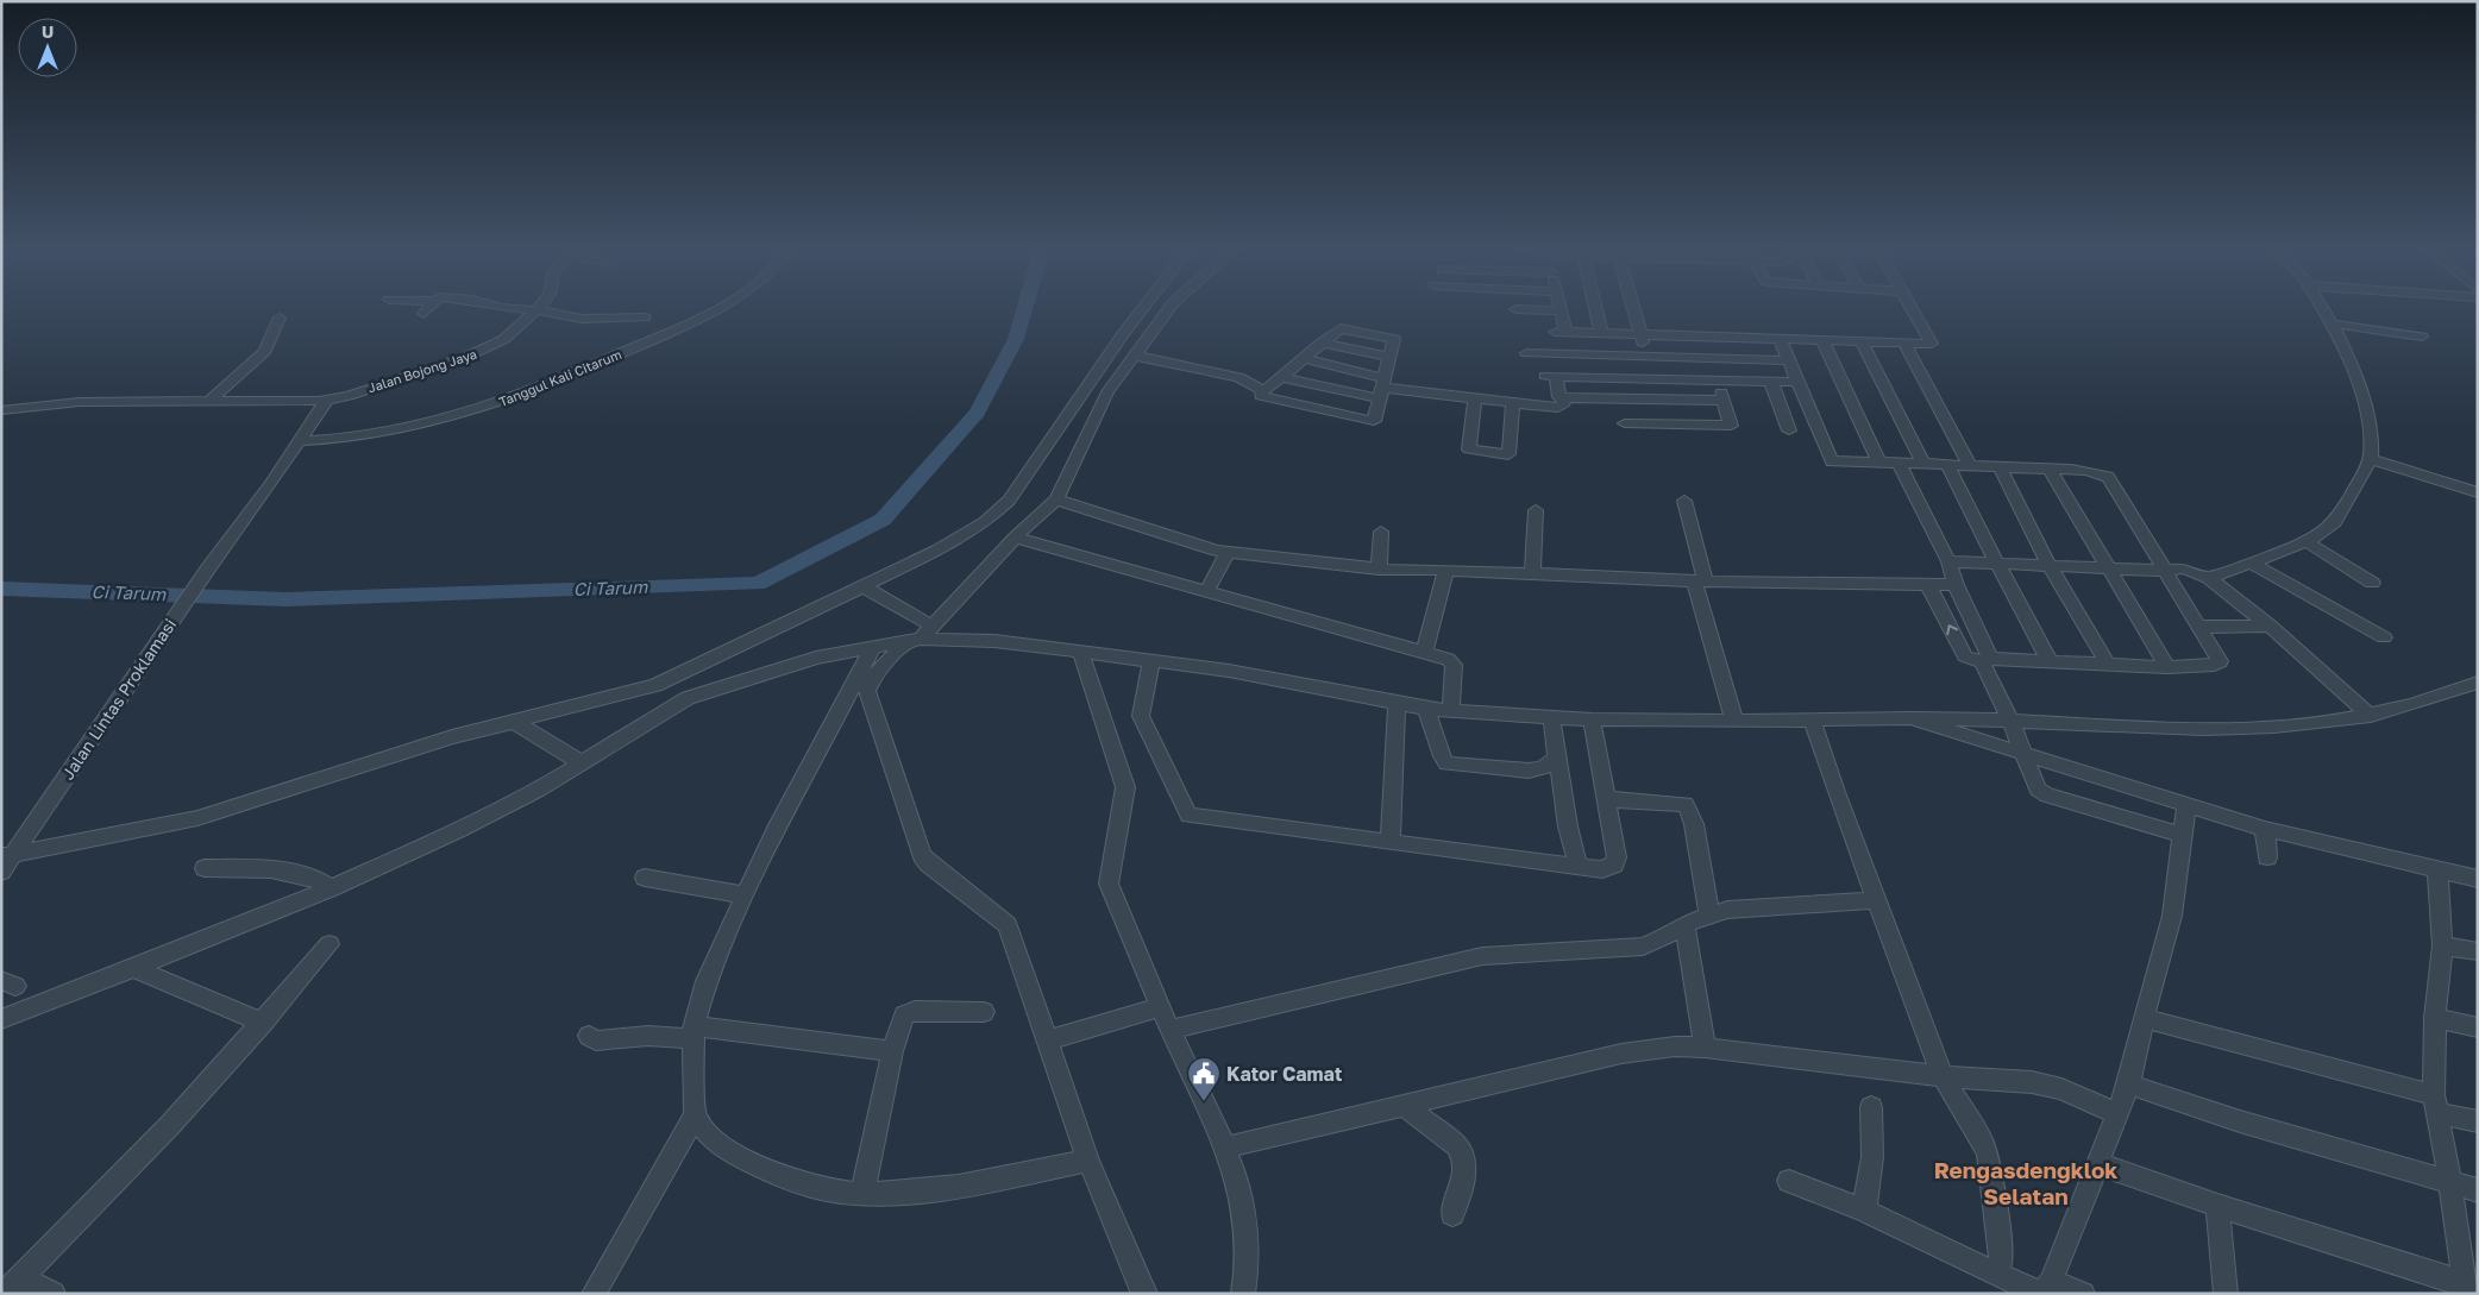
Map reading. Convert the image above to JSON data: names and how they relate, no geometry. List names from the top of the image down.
{
  "streets": {
    "street": ["Jalan Bojong Jaya", "Tanggul Kali Citarum", "Jalan Lintas Proklamasi"]
  },
  "crossings": [
    ["Jalan Bojong Jaya", "Jalan Lintas Proklamasi"],
    ["Tanggul Kali Citarum", "Jalan Lintas Proklamasi"]
  ],
  "districts": ["Rengasdengklok Selatan"],
  "water": ["Ci Tarum"],
  "places": {
    "public building": ["Kator Camat"]
  },
  "north": "top"
}
